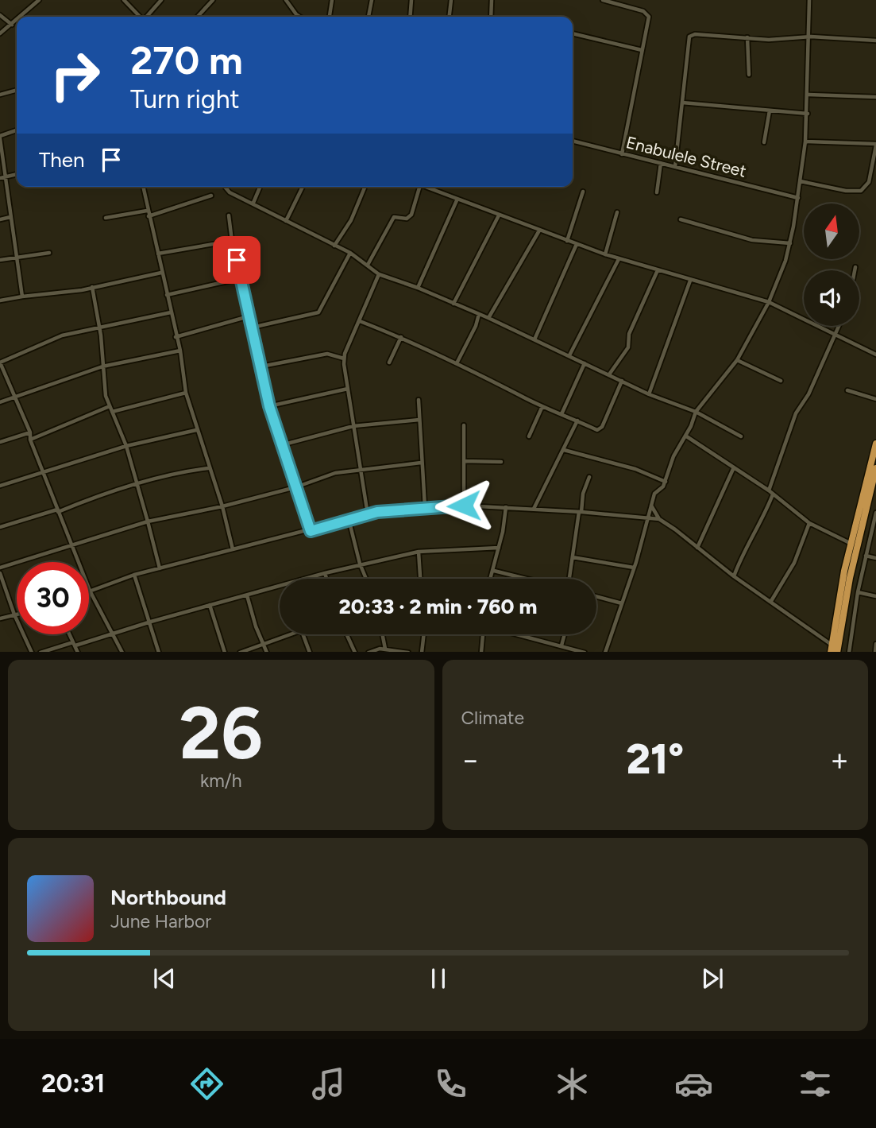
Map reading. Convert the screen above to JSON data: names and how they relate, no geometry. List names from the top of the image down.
{
  "streets": {
    "street": ["Enabulele Street"]
  },
  "north": "top",
  "page": {
    "turn": ["270 m", "Turn right"],
    "then": "Then",
    "limit": "30",
    "trip": "20:33 · 2 min · 760 m",
    "tile": [
      ["26", "km/h"],
      "Climate"
    ],
    "heat": ["−", "21°", "+"],
    "song": ["Northbound", "June Harbor"],
    "tabs": "20:31"
  }
}
